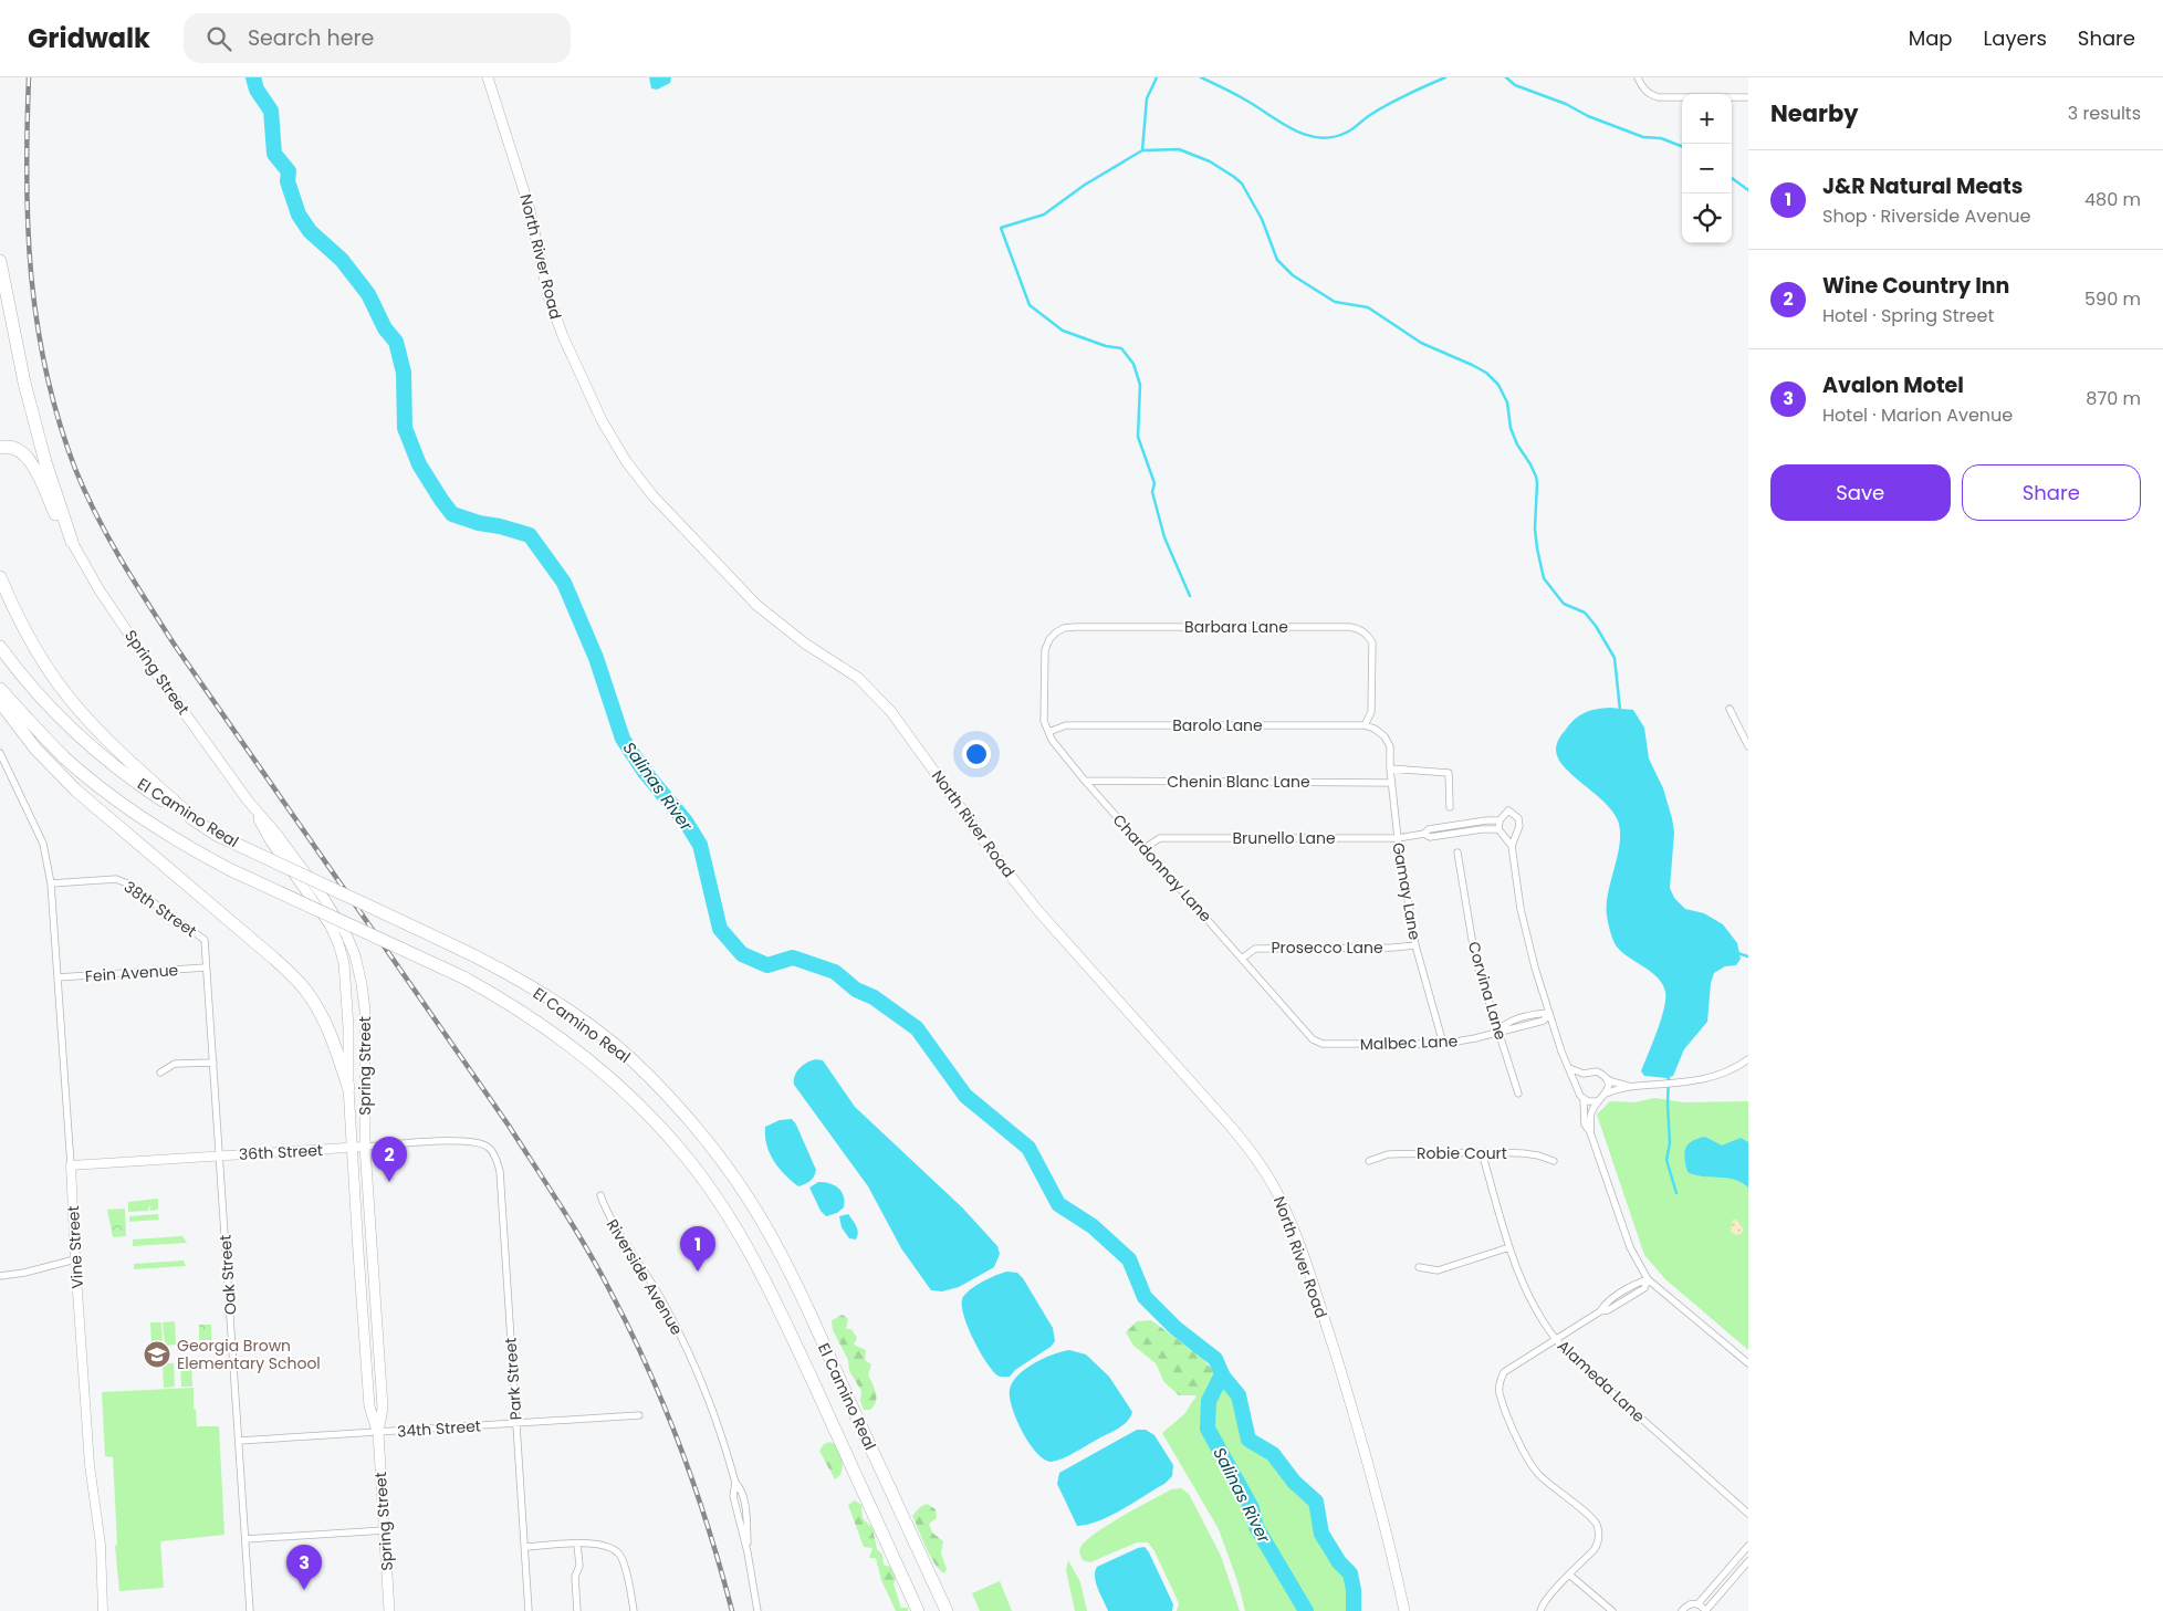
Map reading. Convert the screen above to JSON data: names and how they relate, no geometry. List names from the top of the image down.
{
  "streets": {
    "highway": ["El Camino Real"],
    "main road": ["North River Road", "Spring Street"],
    "street": [
      "Barbara Lane",
      "Barolo Lane",
      "Chenin Blanc Lane",
      "Brunello Lane",
      "Chardonnay Lane",
      "Gamay Lane",
      "38th Street",
      "Prosecco Lane",
      "Fein Avenue",
      "Corvina Lane",
      "Malbec Lane",
      "36th Street",
      "Robie Court",
      "Vine Street",
      "Oak Street",
      "Riverside Avenue",
      "Park Street",
      "Alameda Lane",
      "34th Street"
    ]
  },
  "crossings": [
    ["Barbara Lane", "Barolo Lane"],
    ["Barbara Lane", "Chardonnay Lane"],
    ["Spring Street", "36th Street"],
    ["Spring Street", "34th Street"],
    ["Barolo Lane", "Chardonnay Lane"],
    ["Barolo Lane", "Gamay Lane"],
    ["Chenin Blanc Lane", "Chardonnay Lane"],
    ["Chenin Blanc Lane", "Gamay Lane"],
    ["Brunello Lane", "Chardonnay Lane"],
    ["Brunello Lane", "Gamay Lane"],
    ["Chardonnay Lane", "Prosecco Lane"],
    ["Chardonnay Lane", "Malbec Lane"],
    ["Gamay Lane", "Prosecco Lane"],
    ["Gamay Lane", "Malbec Lane"],
    ["38th Street", "Vine Street"],
    ["38th Street", "Oak Street"],
    ["Fein Avenue", "Vine Street"],
    ["Fein Avenue", "Oak Street"],
    ["Corvina Lane", "Malbec Lane"],
    ["36th Street", "Vine Street"],
    ["36th Street", "Oak Street"],
    ["36th Street", "Park Street"],
    ["Robie Court", "Alameda Lane"],
    ["Oak Street", "34th Street"],
    ["Park Street", "34th Street"]
  ],
  "water": ["Salinas River"],
  "places": {
    "school or university": ["Georgia Brown Elementary School"]
  },
  "page": {
    "header": "Gridwalk",
    "search": "Search here",
    "nav": ["Map", "Layers", "Share"],
    "heading": ["Nearby", "3 results"],
    "map_buttons": ["+", "−"],
    "list": [
      {
        "mark": "1",
        "name": "J&R Natural Meats",
        "note": "Shop · Riverside Avenue",
        "value": "480 m"
      },
      {
        "mark": "2",
        "name": "Wine Country Inn",
        "note": "Hotel · Spring Street",
        "value": "590 m"
      },
      {
        "mark": "3",
        "name": "Avalon Motel",
        "note": "Hotel · Marion Avenue",
        "value": "870 m"
      }
    ],
    "buttons": ["Save", "Share"],
    "pins": ["2", "1", "3"]
  }
}
